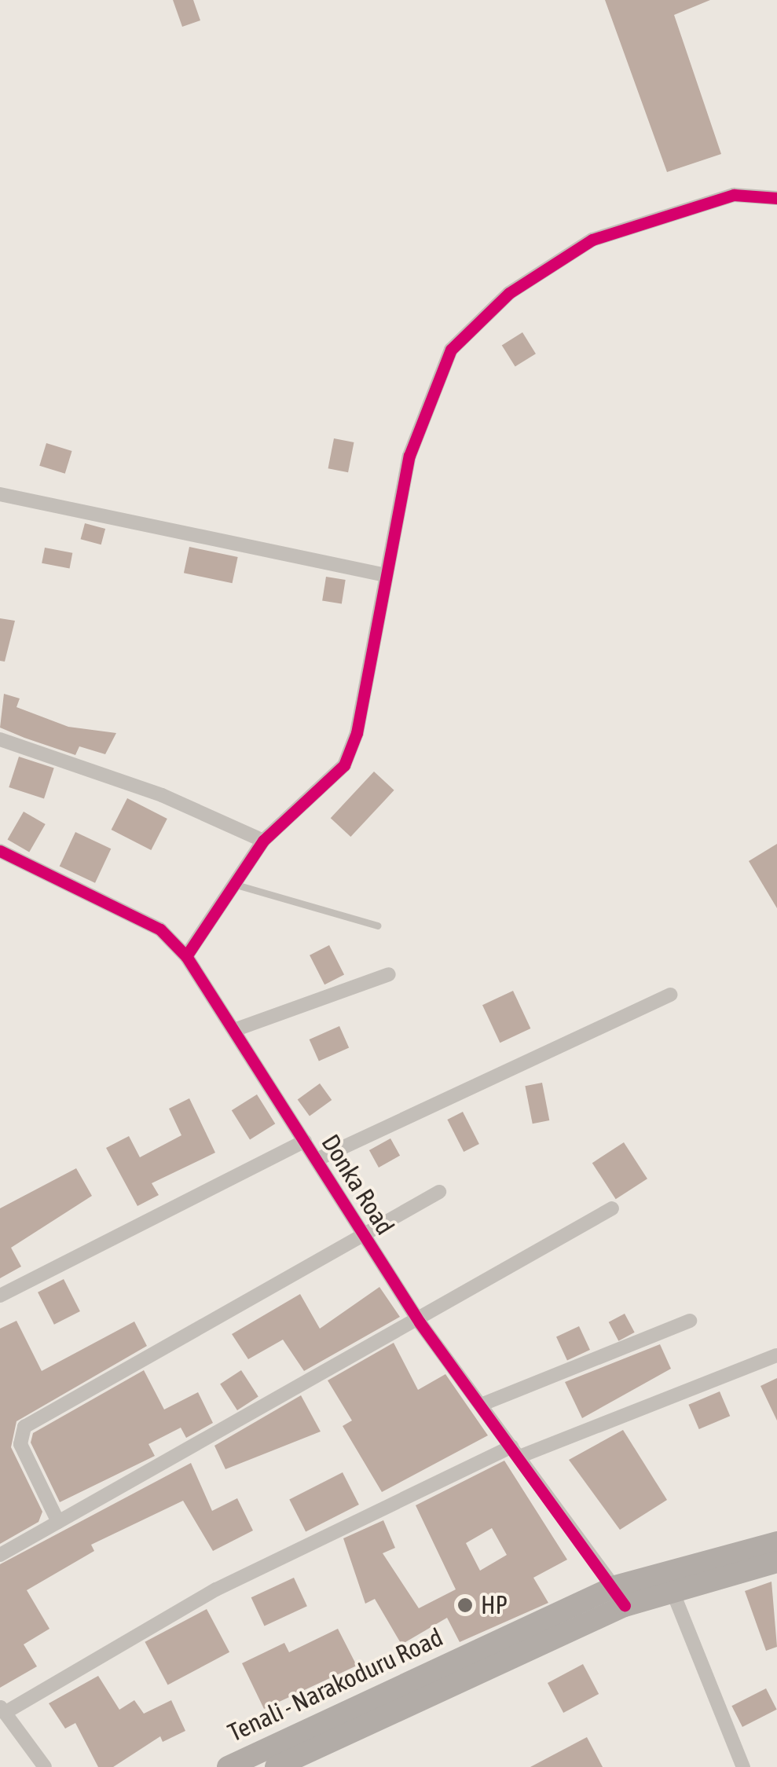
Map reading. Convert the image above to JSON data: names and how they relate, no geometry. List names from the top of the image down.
{
  "streets": {
    "main road": ["Tenali - Narakoduru Road"],
    "street": ["Donka Road"]
  },
  "crossings": [
    ["Donka Road", "Tenali - Narakoduru Road"]
  ],
  "places": ["HP"]
}
